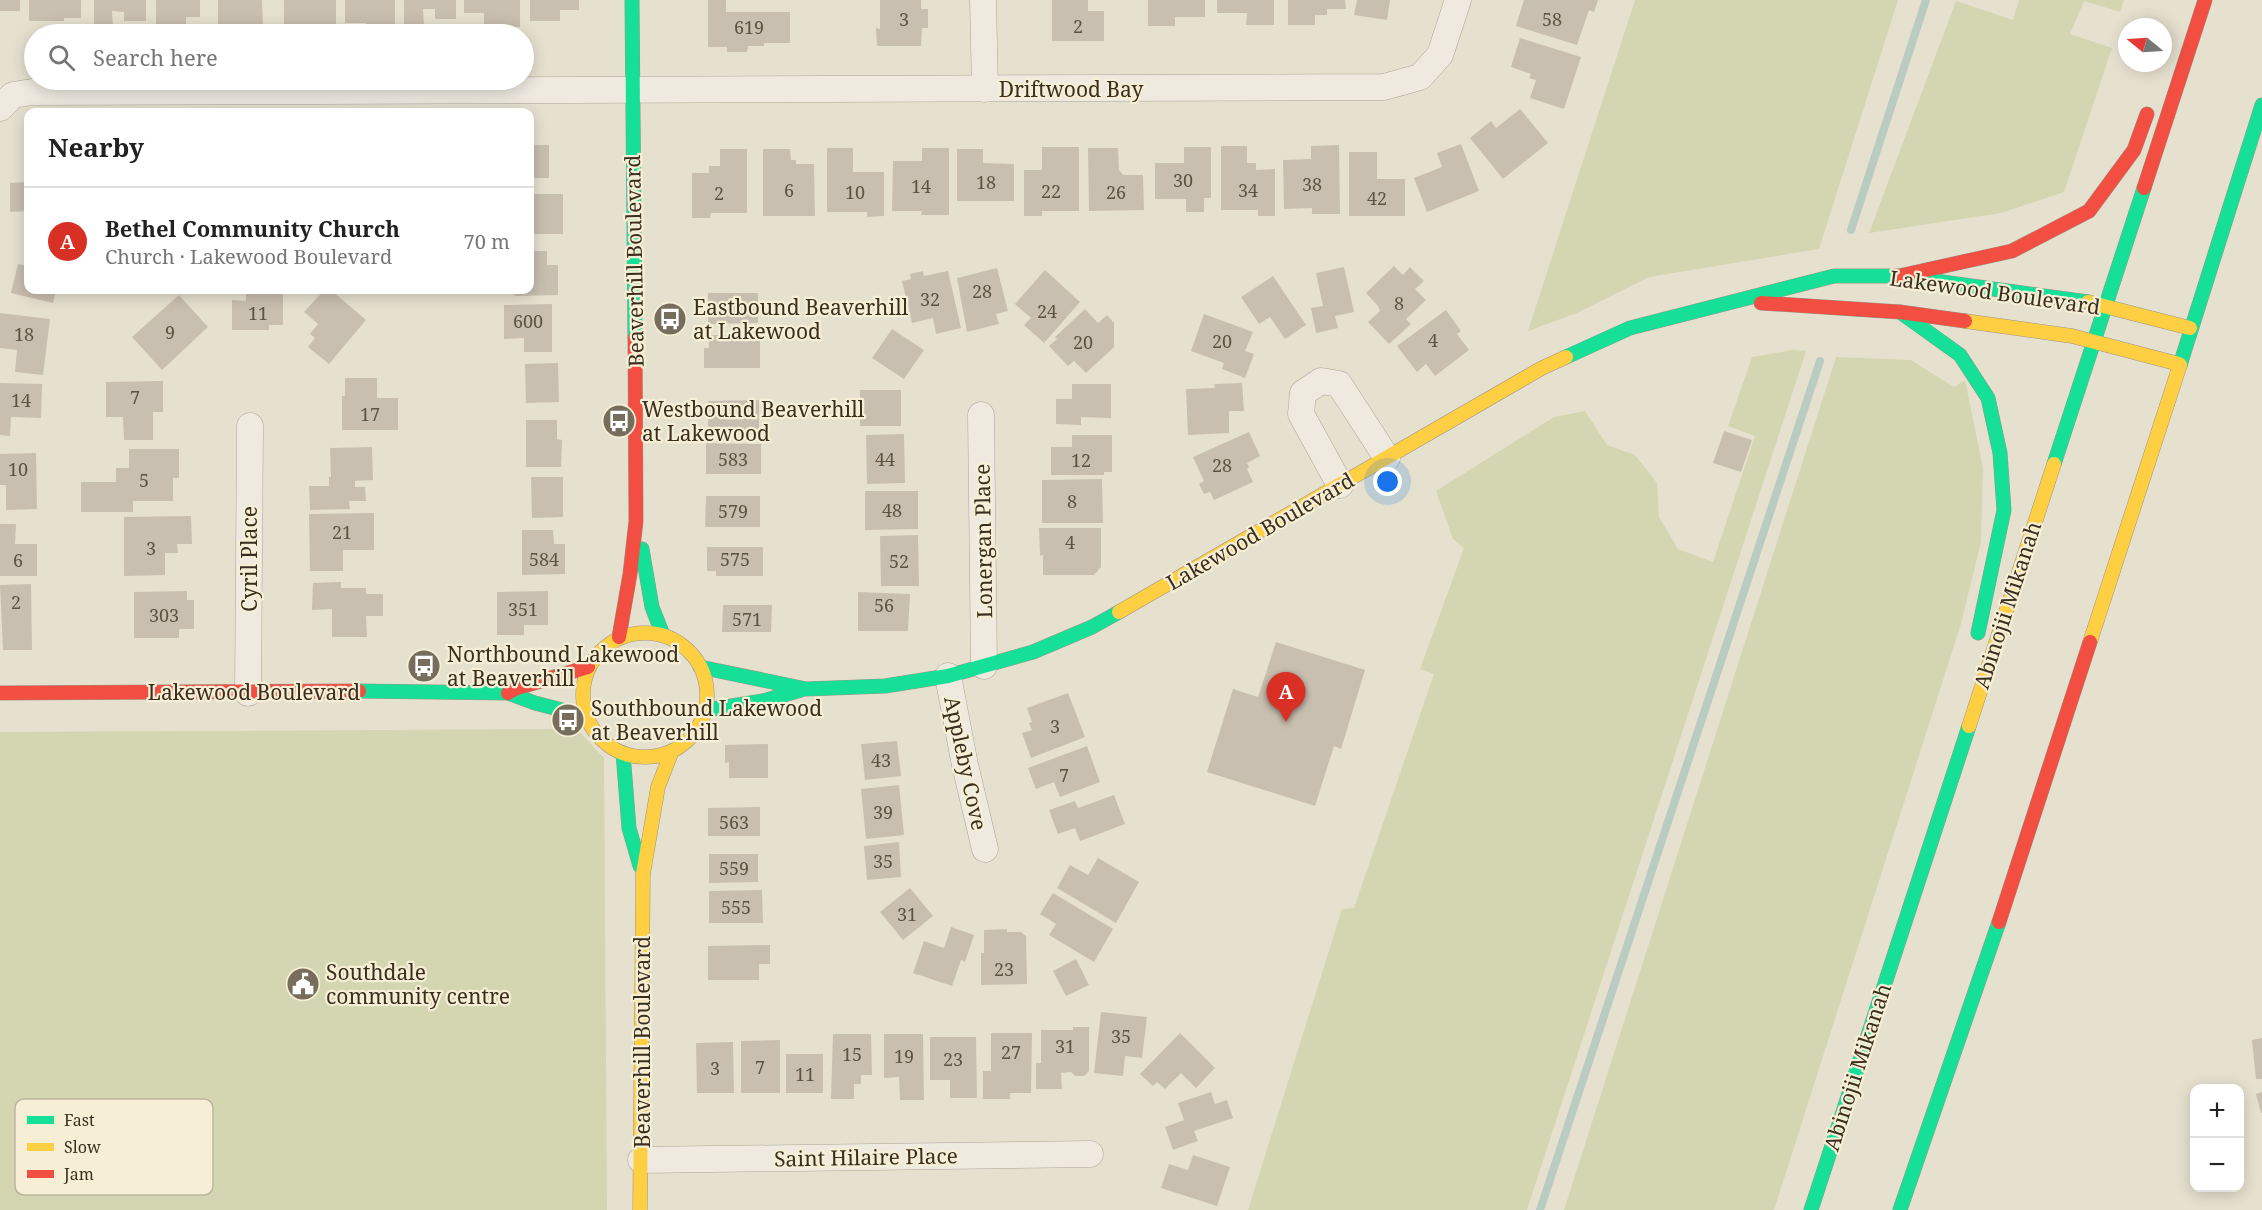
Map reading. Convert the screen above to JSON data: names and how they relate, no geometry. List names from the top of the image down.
{
  "streets": {
    "street": [
      "Driftwood Bay",
      "Beaverhill Boulevard",
      "Lakewood Boulevard",
      "Lonergan Place",
      "Cyril Place",
      "Abinojii Mikanah",
      "Appleby Cove",
      "Saint Hilaire Place"
    ]
  },
  "crossings": [
    ["Driftwood Bay", "Beaverhill Boulevard"],
    ["Beaverhill Boulevard", "Lakewood Boulevard"],
    ["Beaverhill Boulevard", "Saint Hilaire Place"],
    ["Lakewood Boulevard", "Lonergan Place"],
    ["Lakewood Boulevard", "Cyril Place"],
    ["Lakewood Boulevard", "Abinojii Mikanah"],
    ["Lakewood Boulevard", "Appleby Cove"]
  ],
  "places": {
    "bus stop": [
      "Eastbound Beaverhill at Lakewood",
      "Westbound Beaverhill at Lakewood",
      "Northbound Lakewood at Beaverhill",
      "Southbound Lakewood at Beaverhill"
    ],
    "public building": ["Southdale community centre"]
  },
  "house_numbers": [
    "3",
    "58",
    "2",
    "619",
    "30",
    "18",
    "38",
    "14",
    "6",
    "34",
    "22",
    "10",
    "26",
    "2",
    "42",
    "28",
    "32",
    "8",
    "24",
    "11",
    "600",
    "9",
    "18",
    "4",
    "20",
    "20",
    "7",
    "14",
    "17",
    "583",
    "44",
    "12",
    "28",
    "10",
    "5",
    "8",
    "48",
    "579",
    "21",
    "4",
    "3",
    "584",
    "575",
    "6",
    "52",
    "2",
    "56",
    "351",
    "303",
    "571",
    "3",
    "43",
    "7",
    "39",
    "563",
    "35",
    "559",
    "555",
    "31",
    "23",
    "35",
    "31",
    "27",
    "15",
    "19",
    "23",
    "7",
    "3",
    "11"
  ],
  "legend": ["Fast", "Slow", "Jam"],
  "north": "left",
  "page": {
    "search": "Search here",
    "heading": "Nearby",
    "list": [
      {
        "mark": "A",
        "name": "Bethel Community Church",
        "note": "Church · Lakewood Boulevard",
        "value": "70 m"
      }
    ],
    "pins": "A",
    "map_buttons": ["+", "−"]
  }
}
